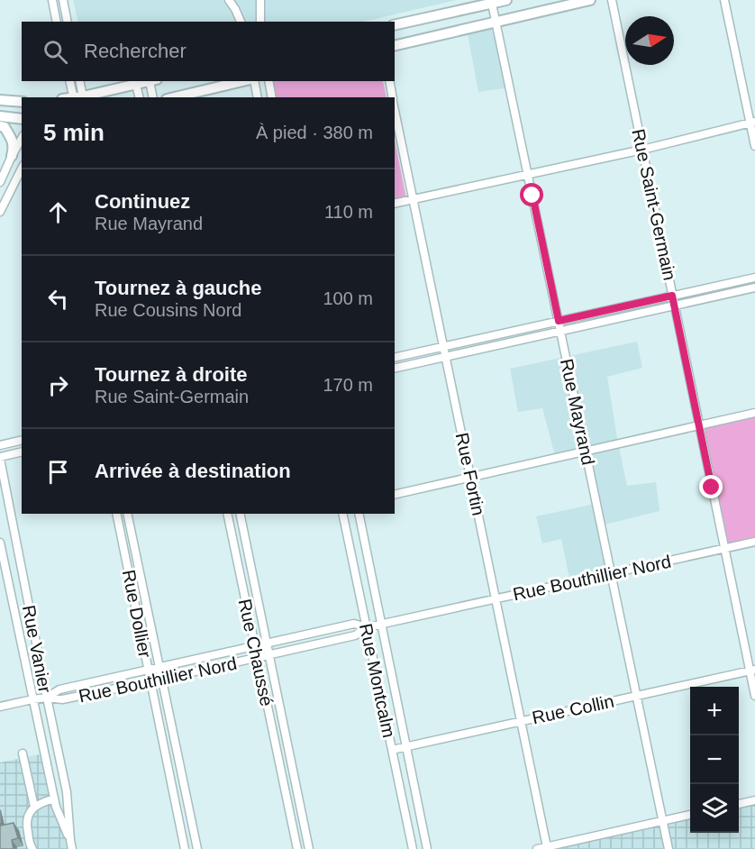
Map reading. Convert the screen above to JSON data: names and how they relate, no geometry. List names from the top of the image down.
{
  "streets": {
    "street": [
      "Rue Saint-Germain",
      "Rue Mayrand",
      "Rue Fortin",
      "Rue Bouthillier Nord",
      "Rue Dollier",
      "Rue Vanier",
      "Rue Chaussé",
      "Rue Montcalm",
      "Rue Collin"
    ]
  },
  "crossings": [
    ["Rue Saint-Germain", "Rue Bouthillier Nord"],
    ["Rue Saint-Germain", "Rue Collin"],
    ["Rue Mayrand", "Rue Bouthillier Nord"],
    ["Rue Mayrand", "Rue Collin"],
    ["Rue Fortin", "Rue Bouthillier Nord"],
    ["Rue Fortin", "Rue Collin"],
    ["Rue Bouthillier Nord", "Rue Dollier"],
    ["Rue Bouthillier Nord", "Rue Vanier"],
    ["Rue Bouthillier Nord", "Rue Chaussé"],
    ["Rue Bouthillier Nord", "Rue Montcalm"],
    ["Rue Montcalm", "Rue Collin"]
  ],
  "north": "right",
  "page": {
    "search": "Rechercher",
    "heading": ["5 min", "À pied · 380 m"],
    "list": [
      ["Continuez", "Rue Mayrand", "110 m"],
      ["Tournez à gauche", "Rue Cousins Nord", "100 m"],
      ["Tournez à droite", "Rue Saint-Germain", "170 m"],
      "Arrivée à destination"
    ],
    "map_buttons": ["+", "−"]
  }
}
